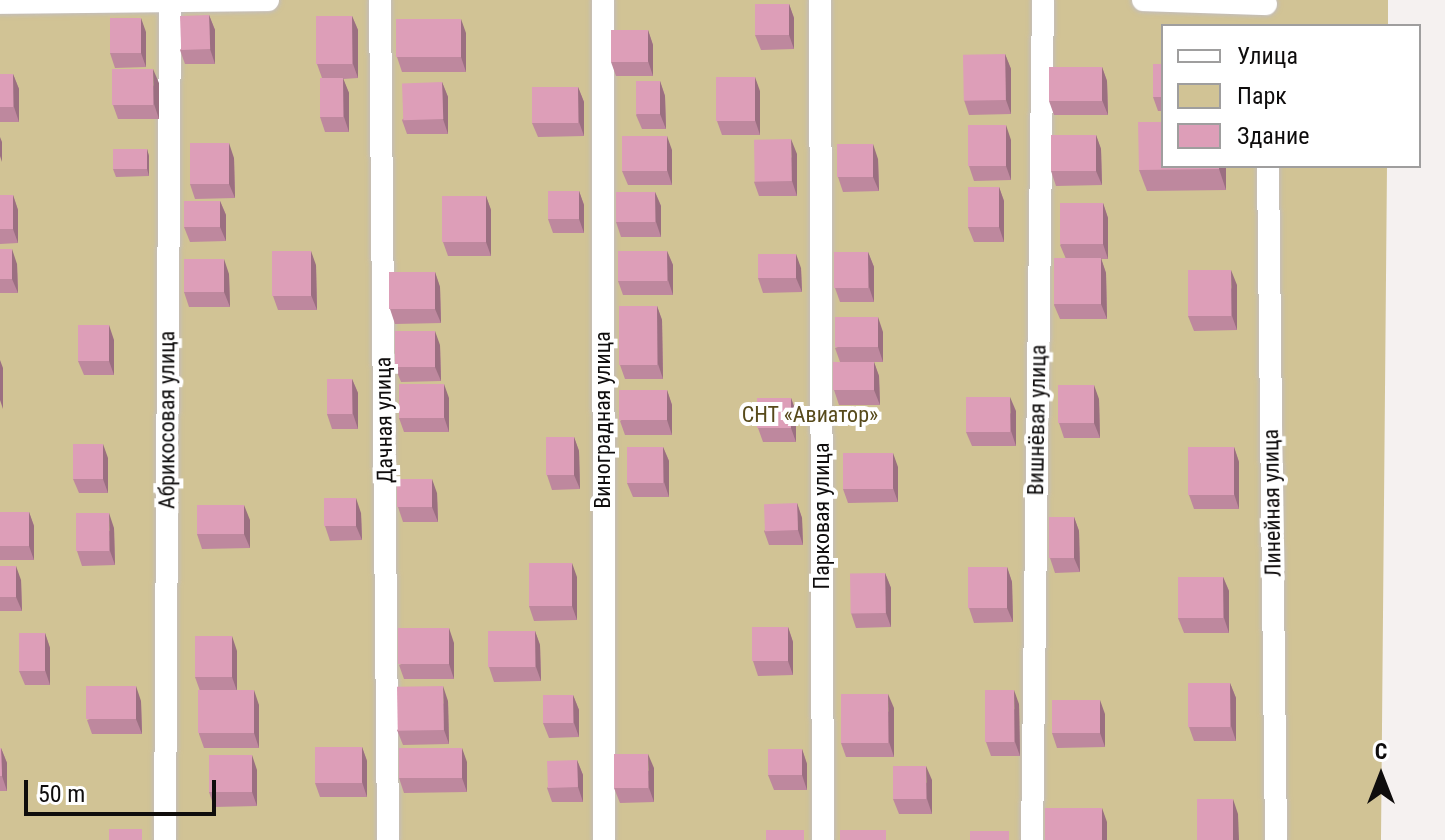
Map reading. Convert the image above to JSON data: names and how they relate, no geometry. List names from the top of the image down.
{
  "streets": {
    "street": [
      "Абрикосовая улица",
      "Дачная улица",
      "Виноградная улица",
      "Вишнёвая улица",
      "Линейная улица",
      "Парковая улица"
    ]
  },
  "parks": ["СНТ «Авиатор»"],
  "legend": ["Улица", "Парк", "Здание"],
  "scale_bar": "50 m",
  "north": "top"
}
